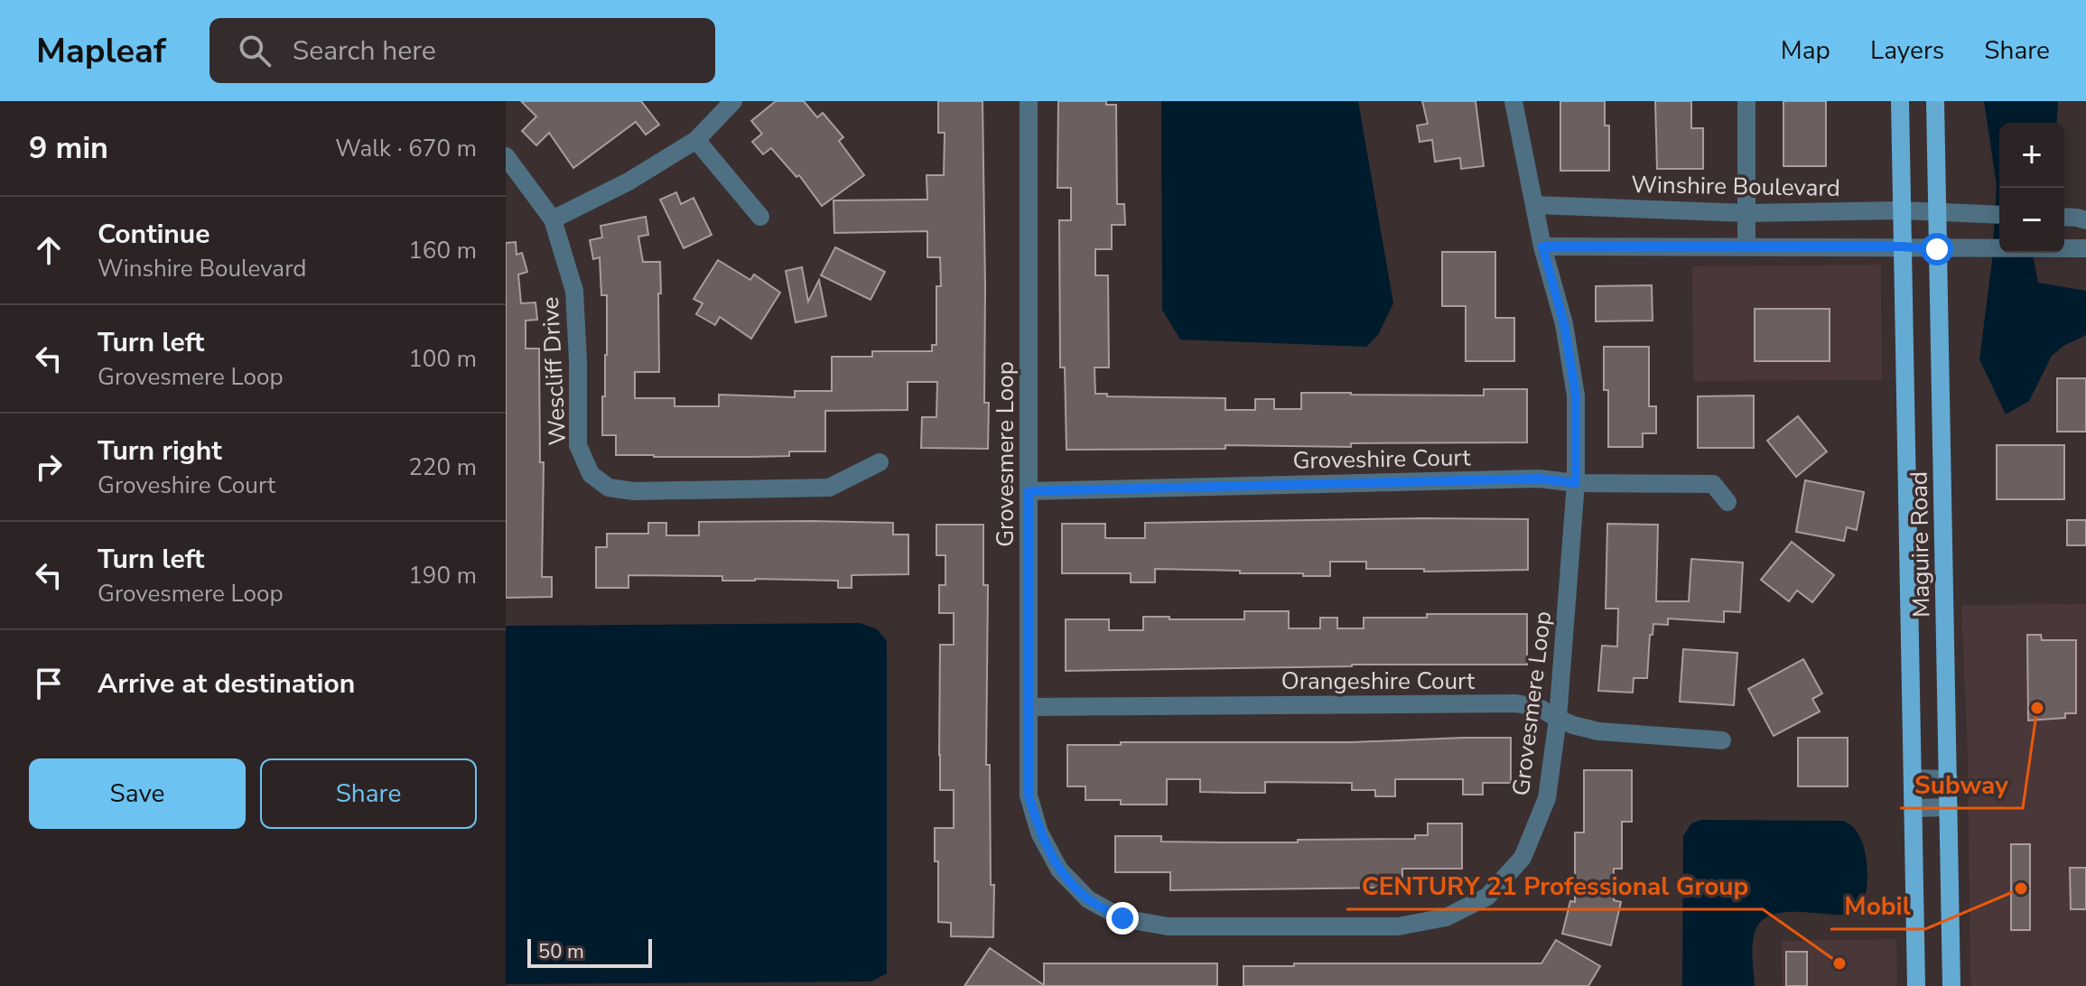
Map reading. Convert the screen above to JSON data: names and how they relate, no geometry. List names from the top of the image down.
{
  "streets": {
    "main road": ["Maguire Road"],
    "street": [
      "Winshire Boulevard",
      "Wescliff Drive",
      "Grovesmere Loop",
      "Groveshire Court",
      "Orangeshire Court"
    ]
  },
  "crossings": [
    ["Winshire Boulevard", "Grovesmere Loop"],
    ["Winshire Boulevard", "Maguire Road"],
    ["Grovesmere Loop", "Groveshire Court"],
    ["Grovesmere Loop", "Orangeshire Court"]
  ],
  "places": ["Subway", "Mobil", "CENTURY 21 Professional Group"],
  "scale_bar": "50 m",
  "page": {
    "header": "Mapleaf",
    "search": "Search here",
    "nav": ["Map", "Layers", "Share"],
    "heading": ["9 min", "Walk · 670 m"],
    "map_buttons": ["+", "−"],
    "list": [
      ["Continue", "Winshire Boulevard", "160 m"],
      ["Turn left", "Grovesmere Loop", "100 m"],
      ["Turn right", "Groveshire Court", "220 m"],
      ["Turn left", "Grovesmere Loop", "190 m"],
      "Arrive at destination"
    ],
    "buttons": ["Save", "Share"],
    "scale": "50 m"
  }
}
